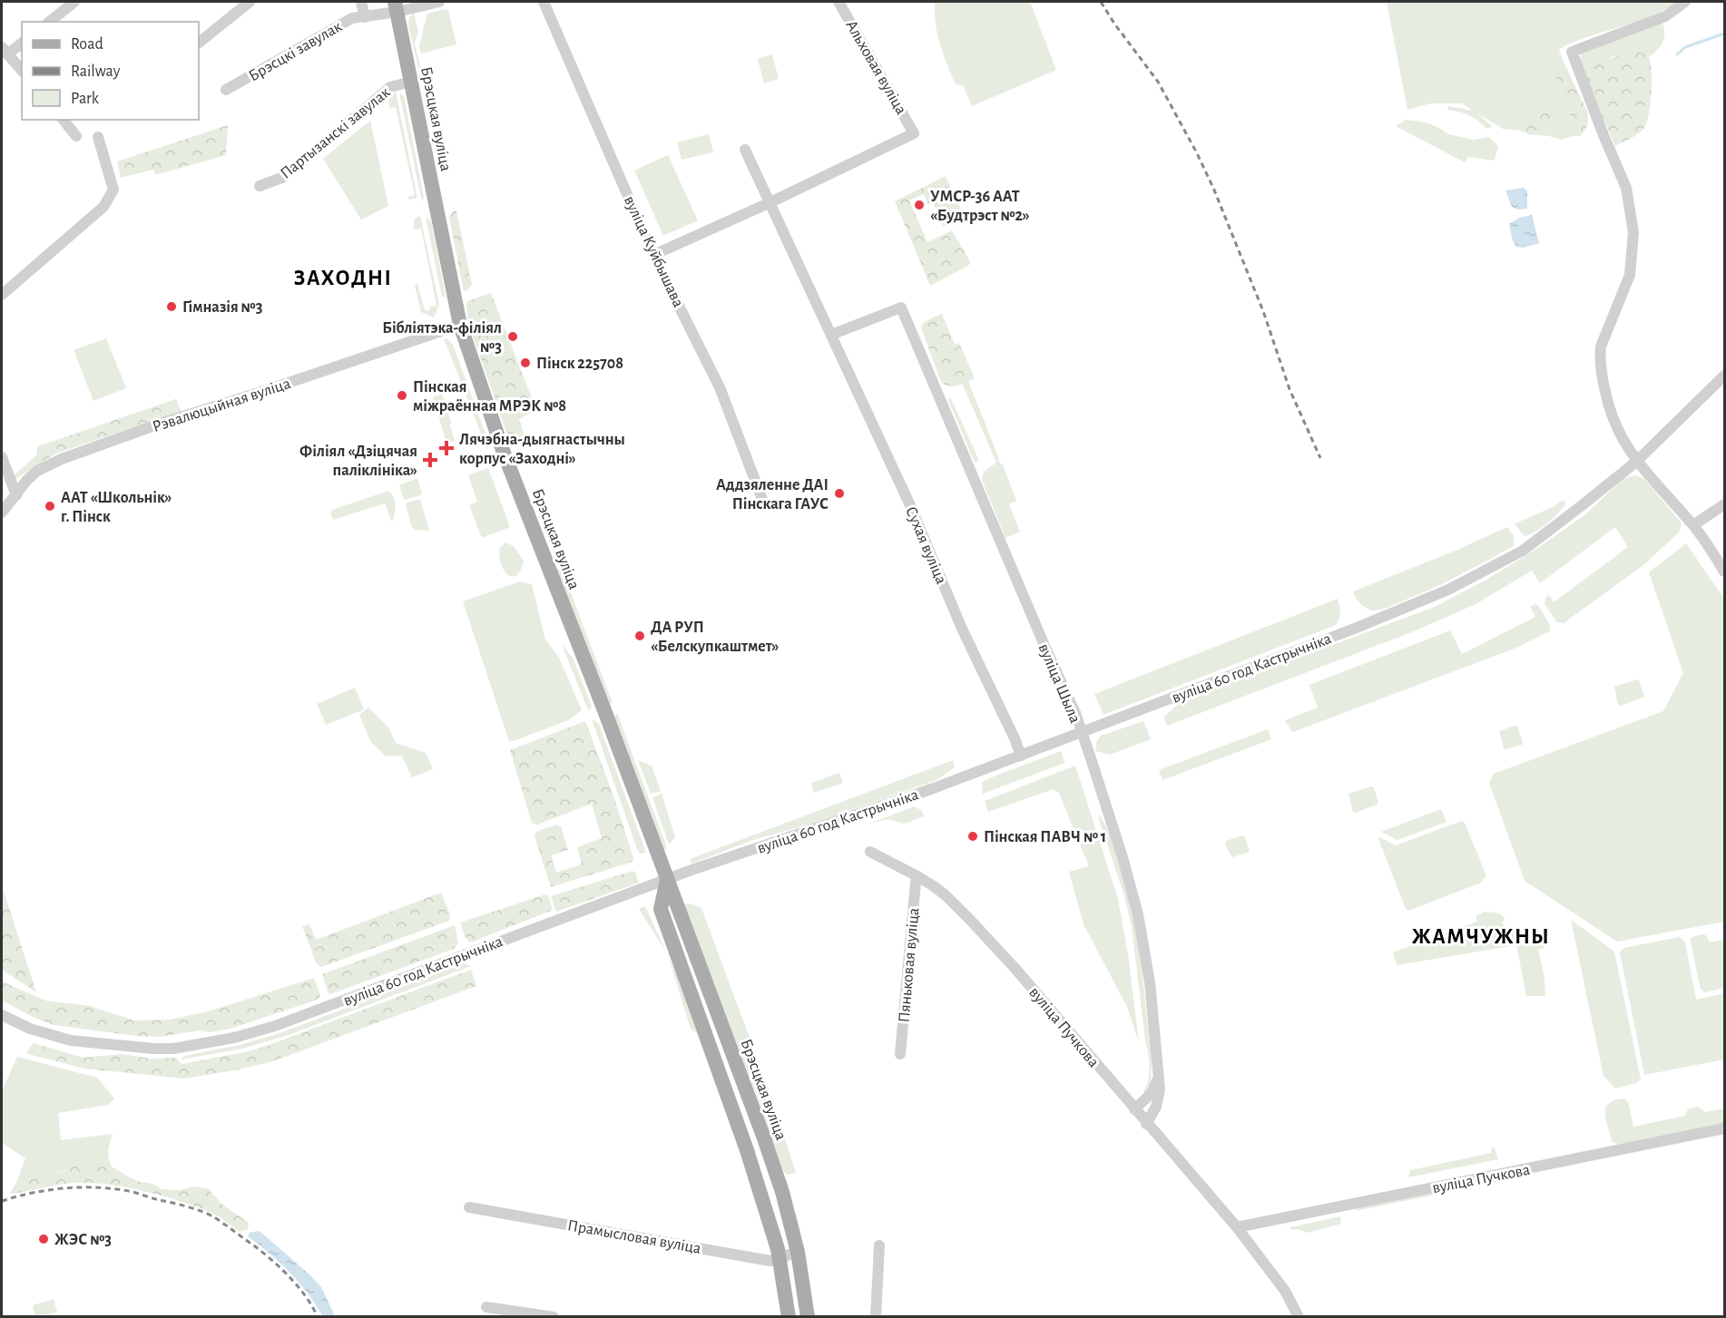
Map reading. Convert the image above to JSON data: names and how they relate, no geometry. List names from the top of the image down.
{
  "streets": {
    "main road": ["Брэсцкая вуліца"],
    "street": [
      "Брэсцкі завулак",
      "Альховая вуліца",
      "Партызанскі завулак",
      "вуліца Куйбышава",
      "Рэвалюцыйная вуліца",
      "Сухая вуліца",
      "вуліца 60 год Кастрычніка",
      "вуліца Шыла",
      "Пяньковая вуліца",
      "вуліца Пучкова",
      "Прамысловая вуліца"
    ]
  },
  "crossings": [
    ["Брэсцкі завулак", "Брэсцкая вуліца"],
    ["Альховая вуліца", "Сухая вуліца"],
    ["Брэсцкая вуліца", "Партызанскі завулак"],
    ["Брэсцкая вуліца", "Рэвалюцыйная вуліца"],
    ["Брэсцкая вуліца", "вуліца 60 год Кастрычніка"],
    ["Брэсцкая вуліца", "Прамысловая вуліца"],
    ["Сухая вуліца", "вуліца 60 год Кастрычніка"],
    ["Сухая вуліца", "вуліца Шыла"],
    ["вуліца 60 год Кастрычніка", "вуліца Шыла"],
    ["вуліца Шыла", "вуліца Пучкова"],
    ["Пяньковая вуліца", "вуліца Пучкова"]
  ],
  "districts": ["ЗАХОДНІ", "ЖАМЧУЖНЫ"],
  "places": {
    "other": [
      "УМСР-36 ААТ «Будтрэст №2»",
      "Гімназія №3",
      "Бібліятэка-філіял №3",
      "Пінск 225708",
      "Пінская міжраённая МРЭК №8",
      "Аддзяленне ДАІ Пінскага ГАУС",
      "ААТ «Школьнік» г. Пінск",
      "ДА РУП «Белскупкаштмет»",
      "Пінская ПАВЧ № 1",
      "ЖЭС №3"
    ],
    "health": ["Лячэбна-дыягнастычны корпус «Заходні»", "Філіял «Дзіцячая паліклініка»"]
  },
  "legend": ["Road", "Railway", "Park"]
}
